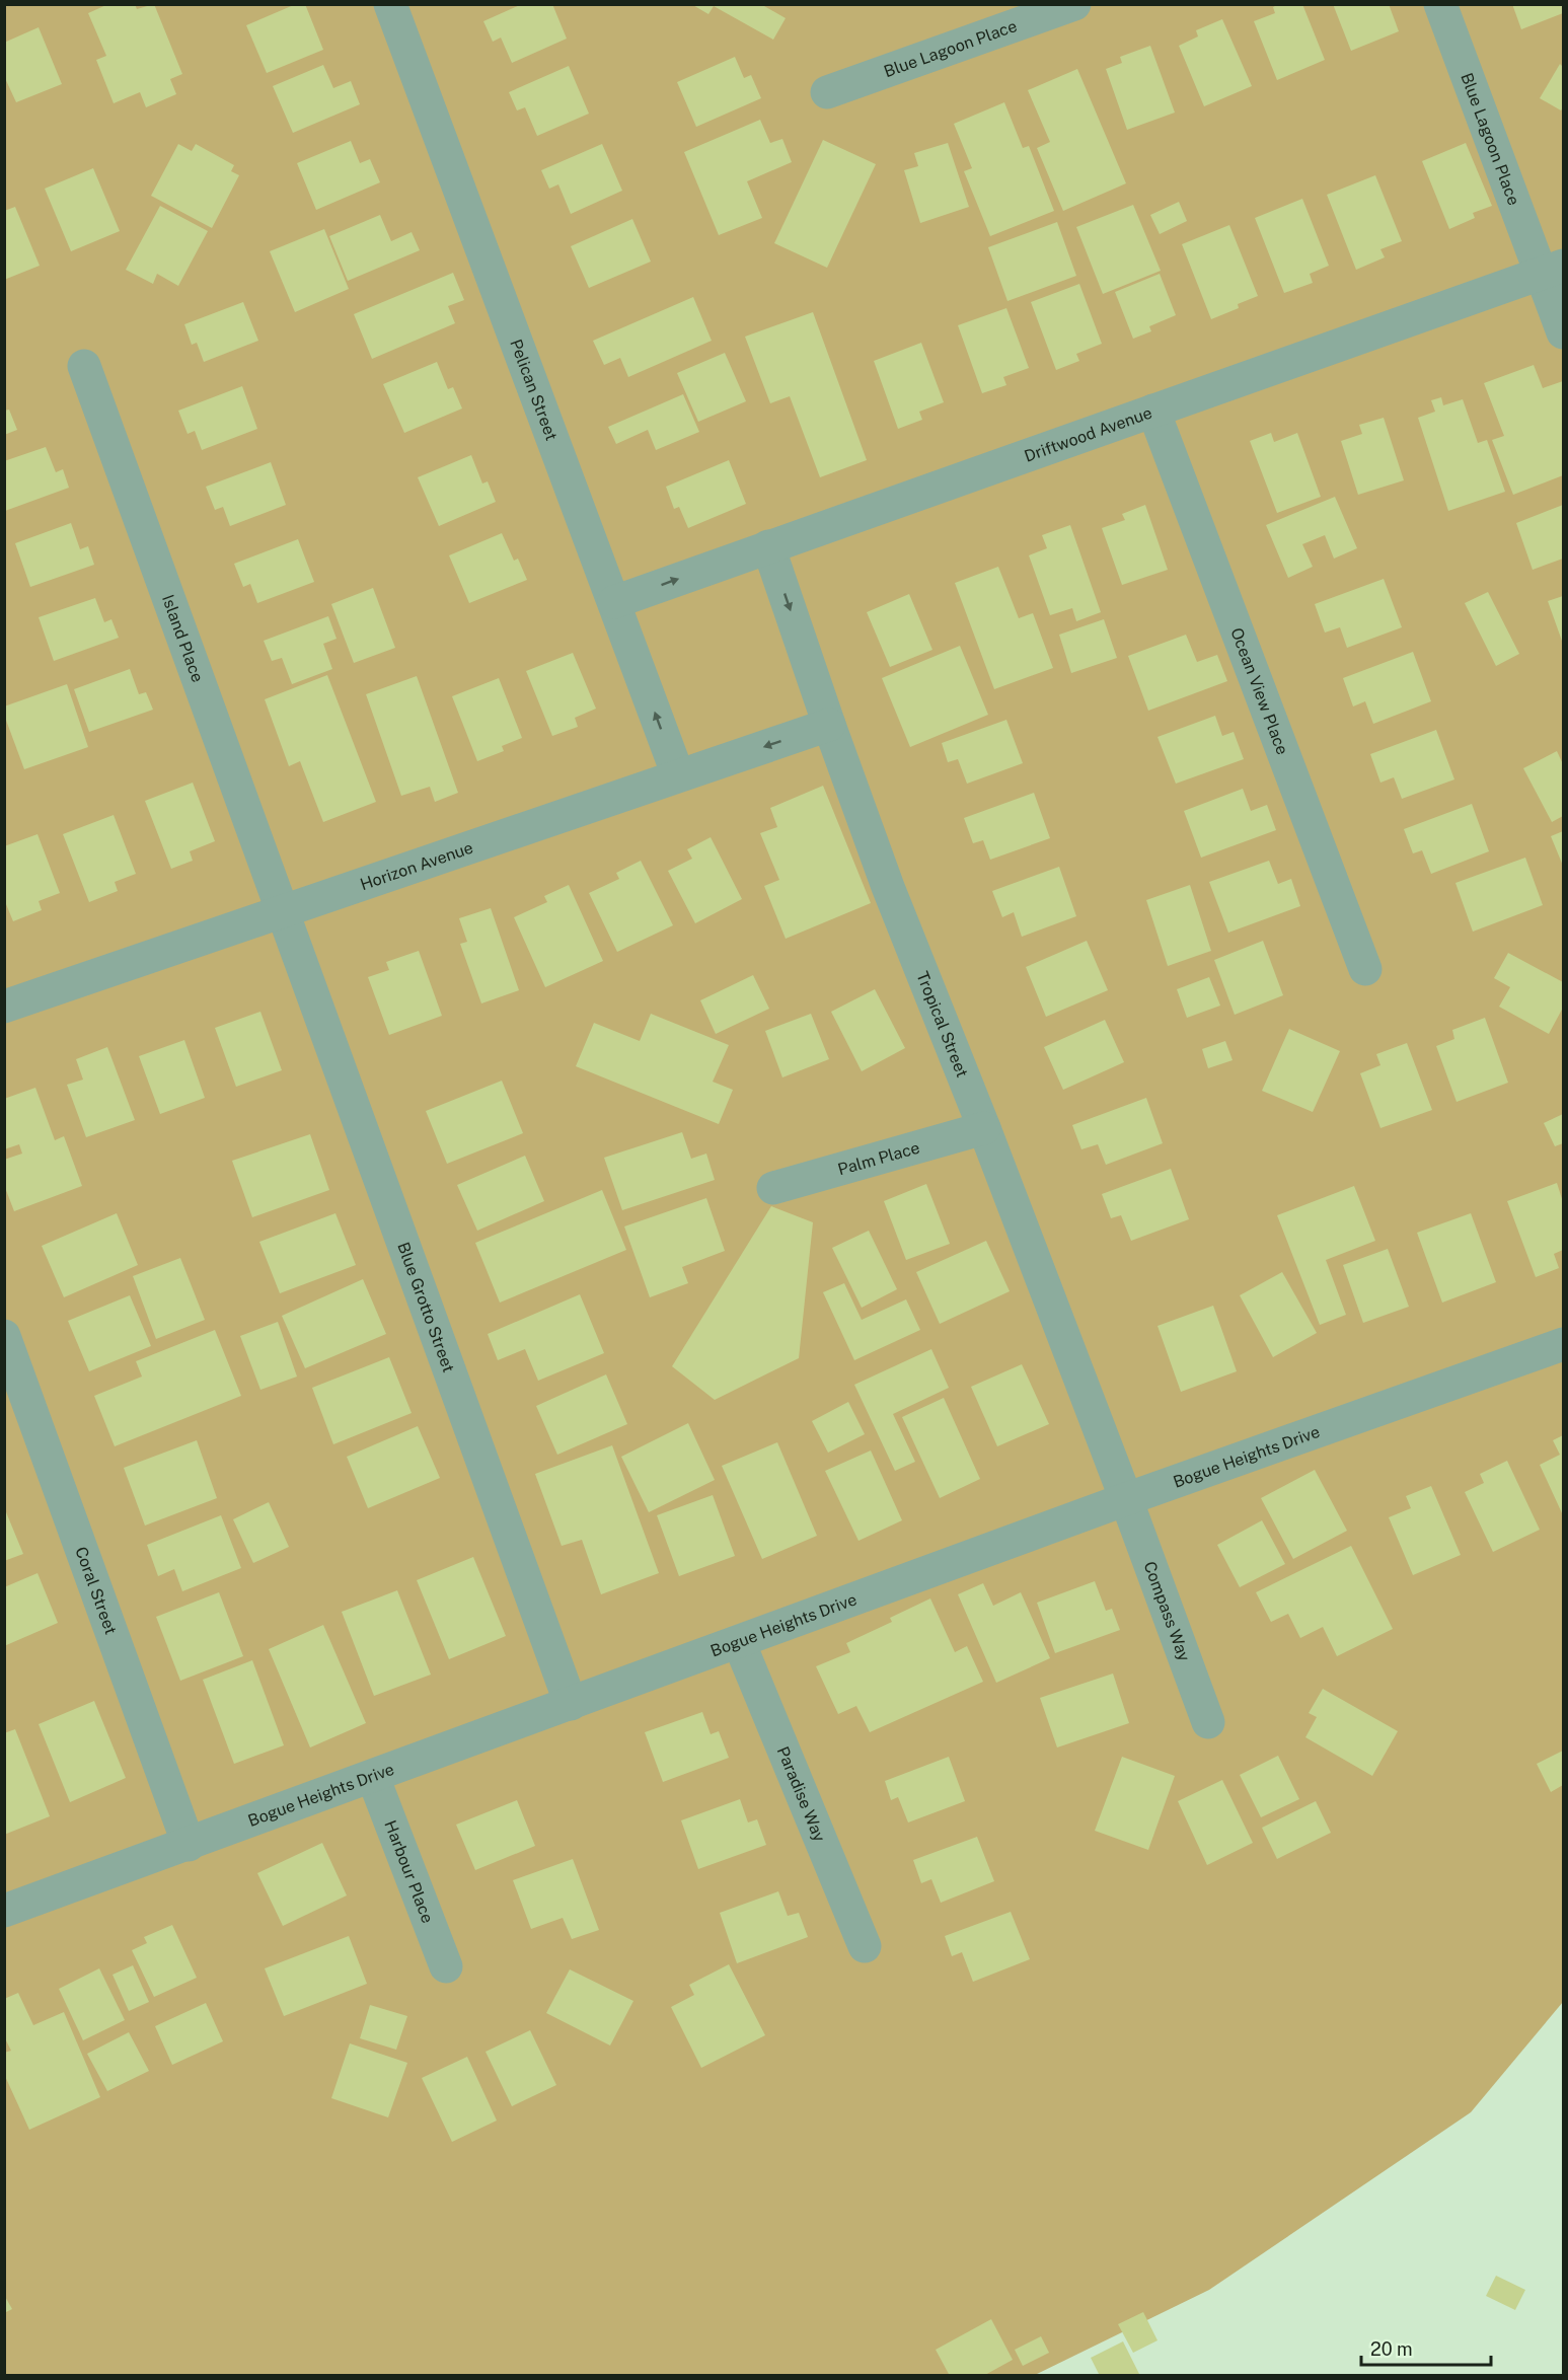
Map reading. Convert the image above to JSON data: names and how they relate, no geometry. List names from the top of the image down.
{
  "streets": {
    "street": [
      "Blue Lagoon Place",
      "Pelican Street",
      "Driftwood Avenue",
      "Island Place",
      "Ocean View Place",
      "Horizon Avenue",
      "Tropical Street",
      "Palm Place",
      "Blue Grotto Street",
      "Bogue Heights Drive",
      "Coral Street",
      "Compass Way",
      "Paradise Way",
      "Harbour Place"
    ]
  },
  "crossings": [
    ["Blue Lagoon Place", "Driftwood Avenue"],
    ["Pelican Street", "Driftwood Avenue"],
    ["Pelican Street", "Horizon Avenue"],
    ["Driftwood Avenue", "Ocean View Place"],
    ["Driftwood Avenue", "Tropical Street"],
    ["Island Place", "Horizon Avenue"],
    ["Island Place", "Blue Grotto Street"],
    ["Horizon Avenue", "Tropical Street"],
    ["Horizon Avenue", "Blue Grotto Street"],
    ["Tropical Street", "Palm Place"],
    ["Tropical Street", "Bogue Heights Drive"],
    ["Tropical Street", "Compass Way"],
    ["Blue Grotto Street", "Bogue Heights Drive"],
    ["Bogue Heights Drive", "Coral Street"],
    ["Bogue Heights Drive", "Compass Way"],
    ["Bogue Heights Drive", "Paradise Way"],
    ["Bogue Heights Drive", "Harbour Place"]
  ],
  "scale_bar": "20 m"
}
